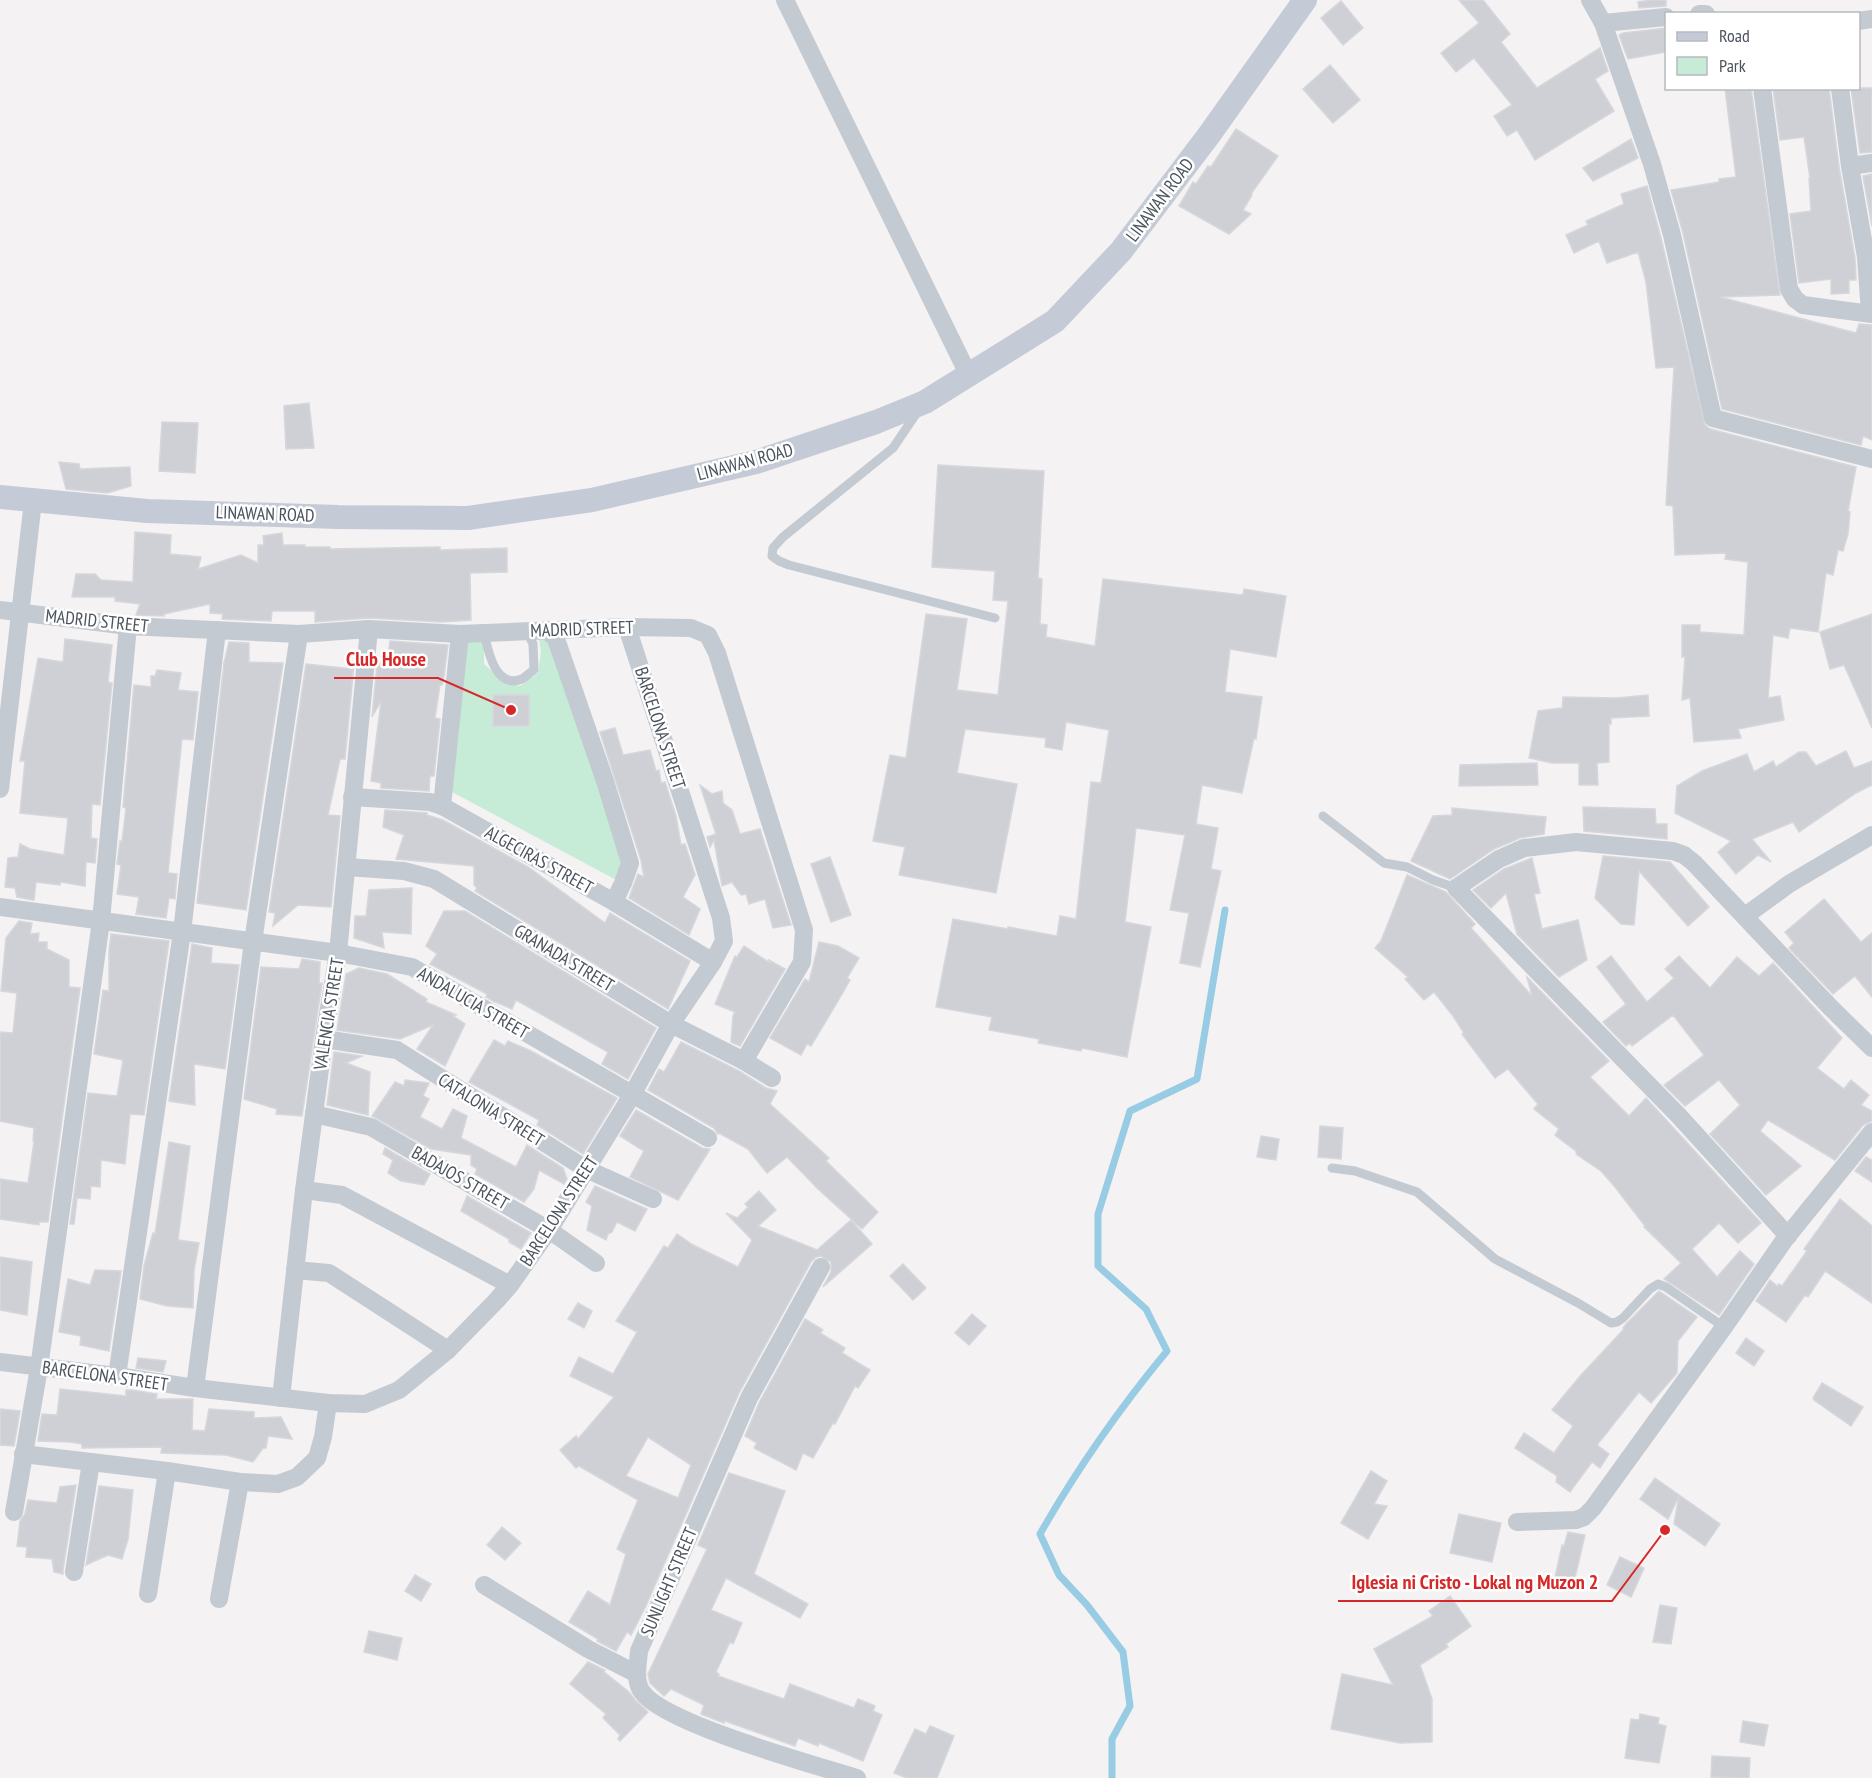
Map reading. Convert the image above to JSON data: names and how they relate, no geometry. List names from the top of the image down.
{
  "streets": {
    "street": [
      "LINAWAN ROAD",
      "MADRID STREET",
      "BARCELONA STREET",
      "ALGECIRAS STREET",
      "GRANADA STREET",
      "ANDALUCIA STREET",
      "VALENCIA STREET",
      "CATALONIA STREET",
      "BADAJOS STREET",
      "SUNLIGHT STREET"
    ]
  },
  "crossings": [
    ["MADRID STREET", "BARCELONA STREET"],
    ["MADRID STREET", "GRANADA STREET"],
    ["MADRID STREET", "VALENCIA STREET"],
    ["BARCELONA STREET", "ALGECIRAS STREET"],
    ["BARCELONA STREET", "GRANADA STREET"],
    ["BARCELONA STREET", "ANDALUCIA STREET"],
    ["BARCELONA STREET", "VALENCIA STREET"],
    ["BARCELONA STREET", "CATALONIA STREET"],
    ["BARCELONA STREET", "BADAJOS STREET"],
    ["ALGECIRAS STREET", "VALENCIA STREET"],
    ["GRANADA STREET", "VALENCIA STREET"],
    ["ANDALUCIA STREET", "VALENCIA STREET"],
    ["VALENCIA STREET", "CATALONIA STREET"],
    ["VALENCIA STREET", "BADAJOS STREET"]
  ],
  "places": ["Club House", "Iglesia ni Cristo - Lokal ng Muzon 2"],
  "legend": ["Road", "Park"]
}
